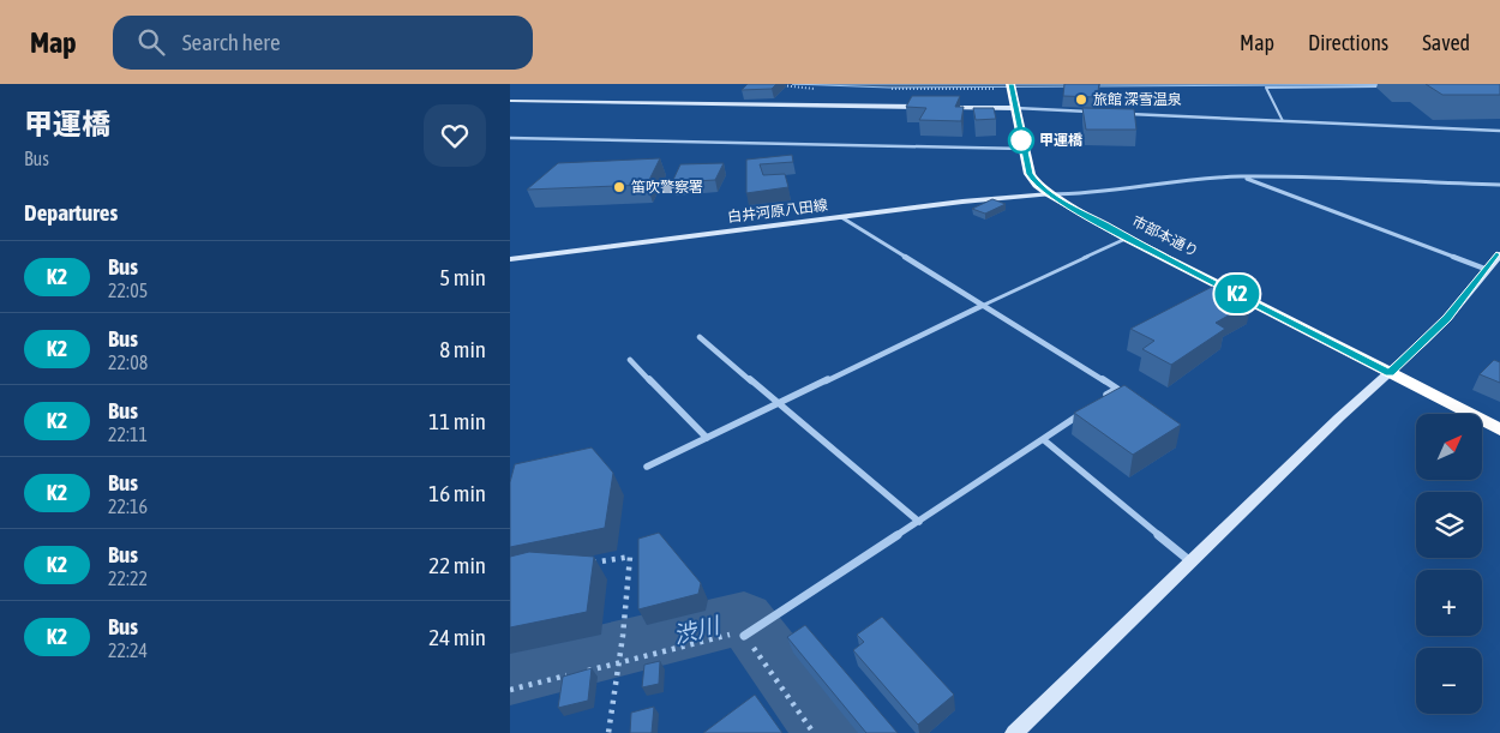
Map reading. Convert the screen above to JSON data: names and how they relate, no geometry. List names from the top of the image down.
{
  "streets": {
    "highway": ["市部本通り"],
    "street": ["白井河原八田線"]
  },
  "crossings": [
    ["白井河原八田線", "市部本通り"]
  ],
  "water": ["渋川"],
  "places": ["旅館 深雪温泉", "甲運橋", "笛吹警察署"],
  "lines": ["bus line K2"],
  "north": "top right",
  "page": {
    "header": "Map",
    "search": "Search here",
    "nav": ["Map", "Directions", "Saved"],
    "heading": [
      ["甲運橋", "Bus"],
      "Departures"
    ],
    "on_map": "K2",
    "list": [
      {
        "mark": "K2",
        "name": "Bus",
        "note": "22:05",
        "value": "5 min"
      },
      {
        "mark": "K2",
        "name": "Bus",
        "note": "22:08",
        "value": "8 min"
      },
      {
        "mark": "K2",
        "name": "Bus",
        "note": "22:11",
        "value": "11 min"
      },
      {
        "mark": "K2",
        "name": "Bus",
        "note": "22:16",
        "value": "16 min"
      },
      {
        "mark": "K2",
        "name": "Bus",
        "note": "22:22",
        "value": "22 min"
      },
      {
        "mark": "K2",
        "name": "Bus",
        "note": "22:24",
        "value": "24 min"
      }
    ],
    "map_buttons": ["+", "−"]
  }
}
